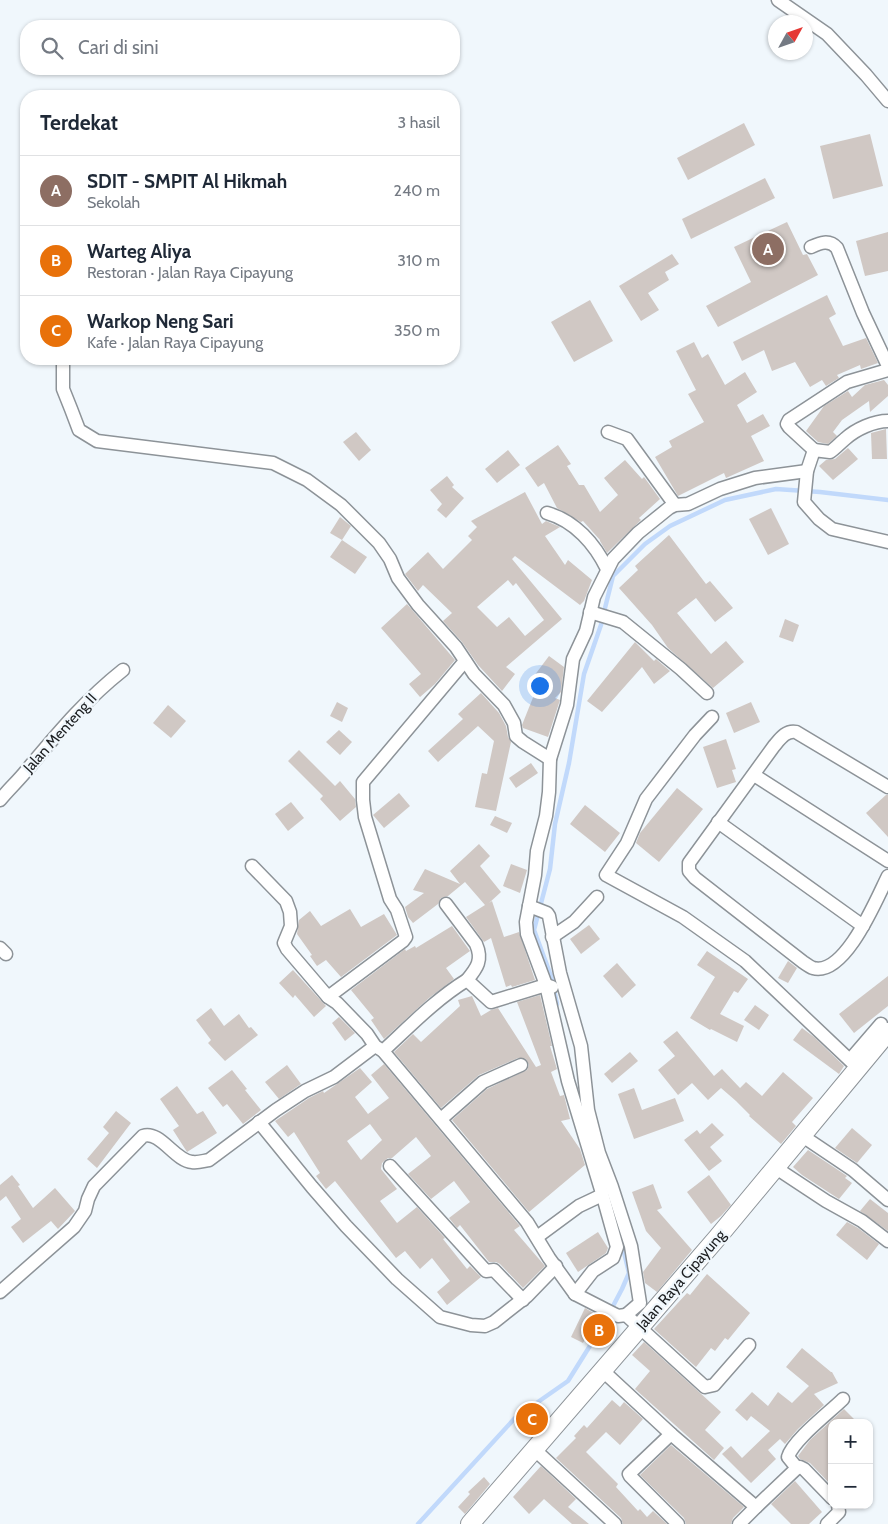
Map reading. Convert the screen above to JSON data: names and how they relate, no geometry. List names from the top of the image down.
{
  "streets": {
    "main road": ["Jalan Raya Cipayung"],
    "street": ["Jalan Menteng II"]
  },
  "north": "top right",
  "page": {
    "search": "Cari di sini",
    "heading": ["Terdekat", "3 hasil"],
    "list": [
      {
        "mark": "A",
        "name": "SDIT - SMPIT Al Hikmah",
        "note": "Sekolah",
        "value": "240 m"
      },
      {
        "mark": "B",
        "name": "Warteg Aliya",
        "note": "Restoran · Jalan Raya Cipayung",
        "value": "310 m"
      },
      {
        "mark": "C",
        "name": "Warkop Neng Sari",
        "note": "Kafe · Jalan Raya Cipayung",
        "value": "350 m"
      }
    ],
    "pins": ["A", "B", "C"],
    "map_buttons": ["+", "−"]
  }
}
